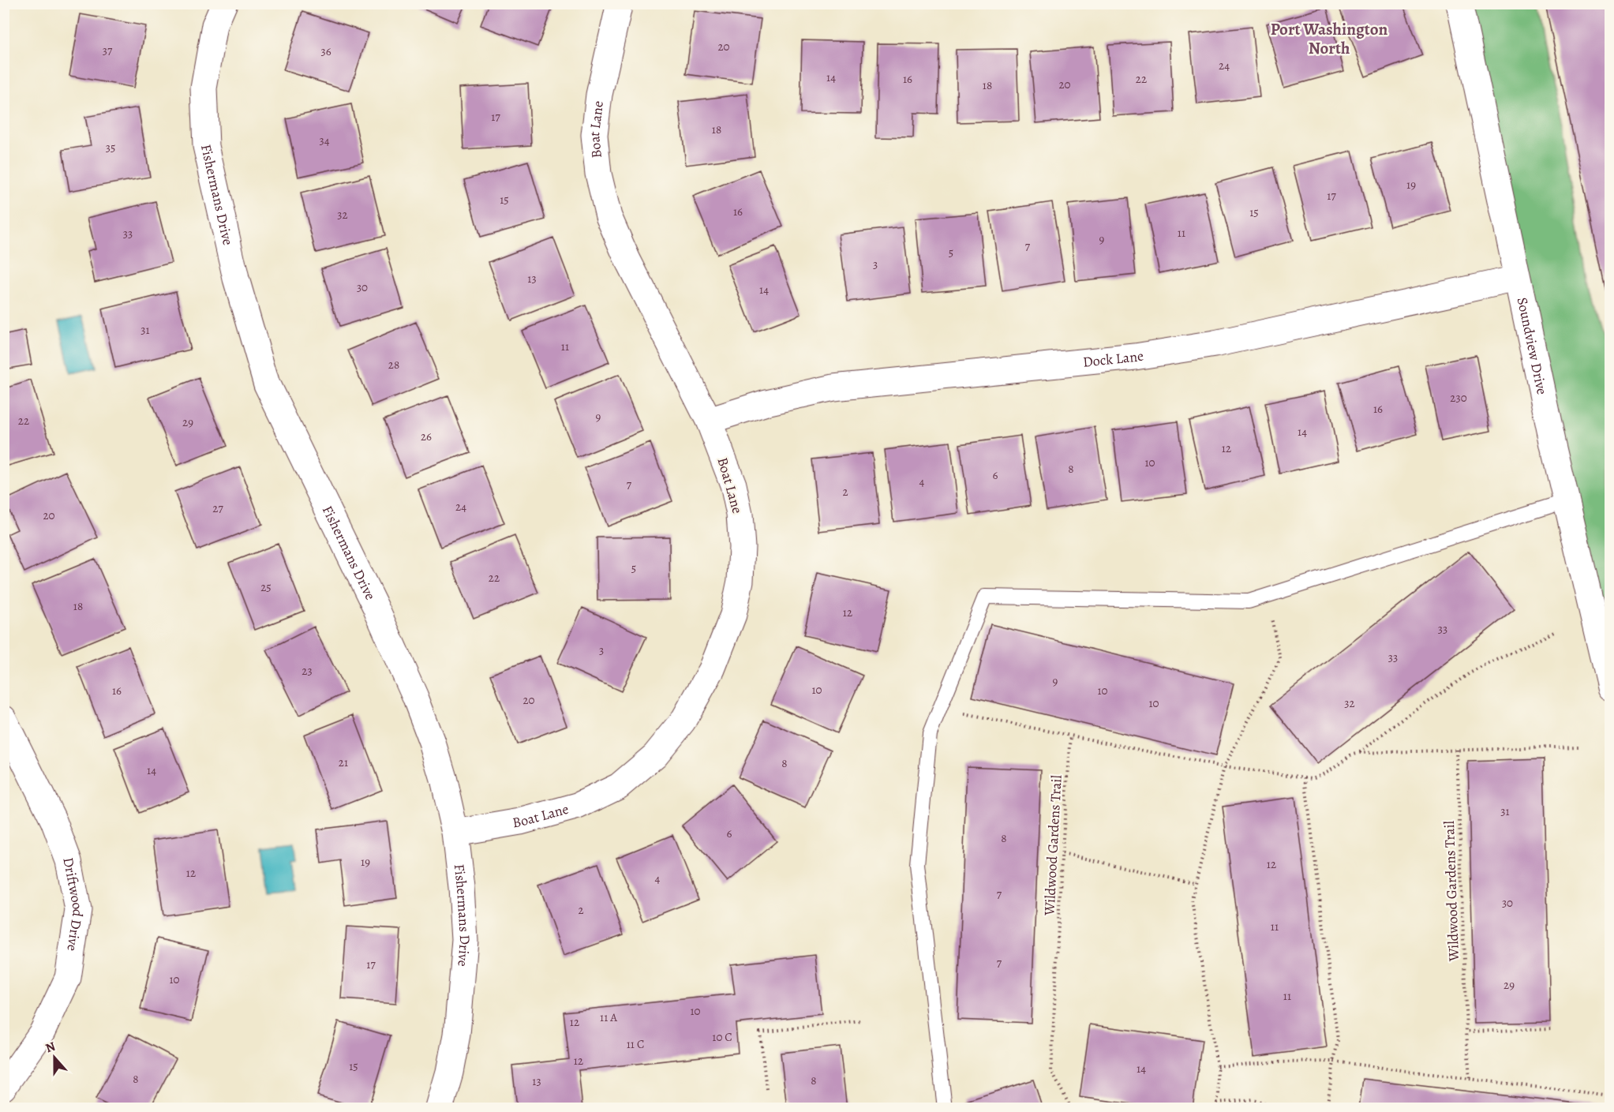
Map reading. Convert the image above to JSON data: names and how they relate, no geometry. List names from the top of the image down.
{
  "streets": {
    "street": [
      "Boat Lane",
      "Fishermans Drive",
      "Soundview Drive",
      "Dock Lane",
      "Driftwood Drive"
    ],
    "path": ["Wildwood Gardens Trail"]
  },
  "crossings": [
    ["Boat Lane", "Fishermans Drive"],
    ["Boat Lane", "Dock Lane"],
    ["Soundview Drive", "Dock Lane"]
  ],
  "districts": ["Port Washington North"],
  "house_numbers": [
    "20",
    "37",
    "36",
    "24",
    "14",
    "16",
    "22",
    "20",
    "18",
    "17",
    "18",
    "34",
    "35",
    "19",
    "17",
    "15",
    "16",
    "15",
    "32",
    "11",
    "33",
    "9",
    "7",
    "5",
    "3",
    "13",
    "30",
    "14",
    "31",
    "11",
    "28",
    "230",
    "16",
    "9",
    "22",
    "29",
    "14",
    "26",
    "12",
    "10",
    "8",
    "6",
    "4",
    "7",
    "2",
    "24",
    "27",
    "20",
    "5",
    "22",
    "25",
    "18",
    "12",
    "33",
    "3",
    "33",
    "23",
    "9",
    "10",
    "16",
    "10",
    "20",
    "10",
    "32",
    "21",
    "8",
    "14",
    "31",
    "6",
    "8",
    "19",
    "12",
    "12",
    "4",
    "7",
    "30",
    "2",
    "11",
    "7",
    "17",
    "10",
    "29",
    "11",
    "10",
    "11 A",
    "12",
    "10 C",
    "11 C",
    "12",
    "15",
    "14",
    "8",
    "8",
    "13"
  ],
  "north": "top"
}
